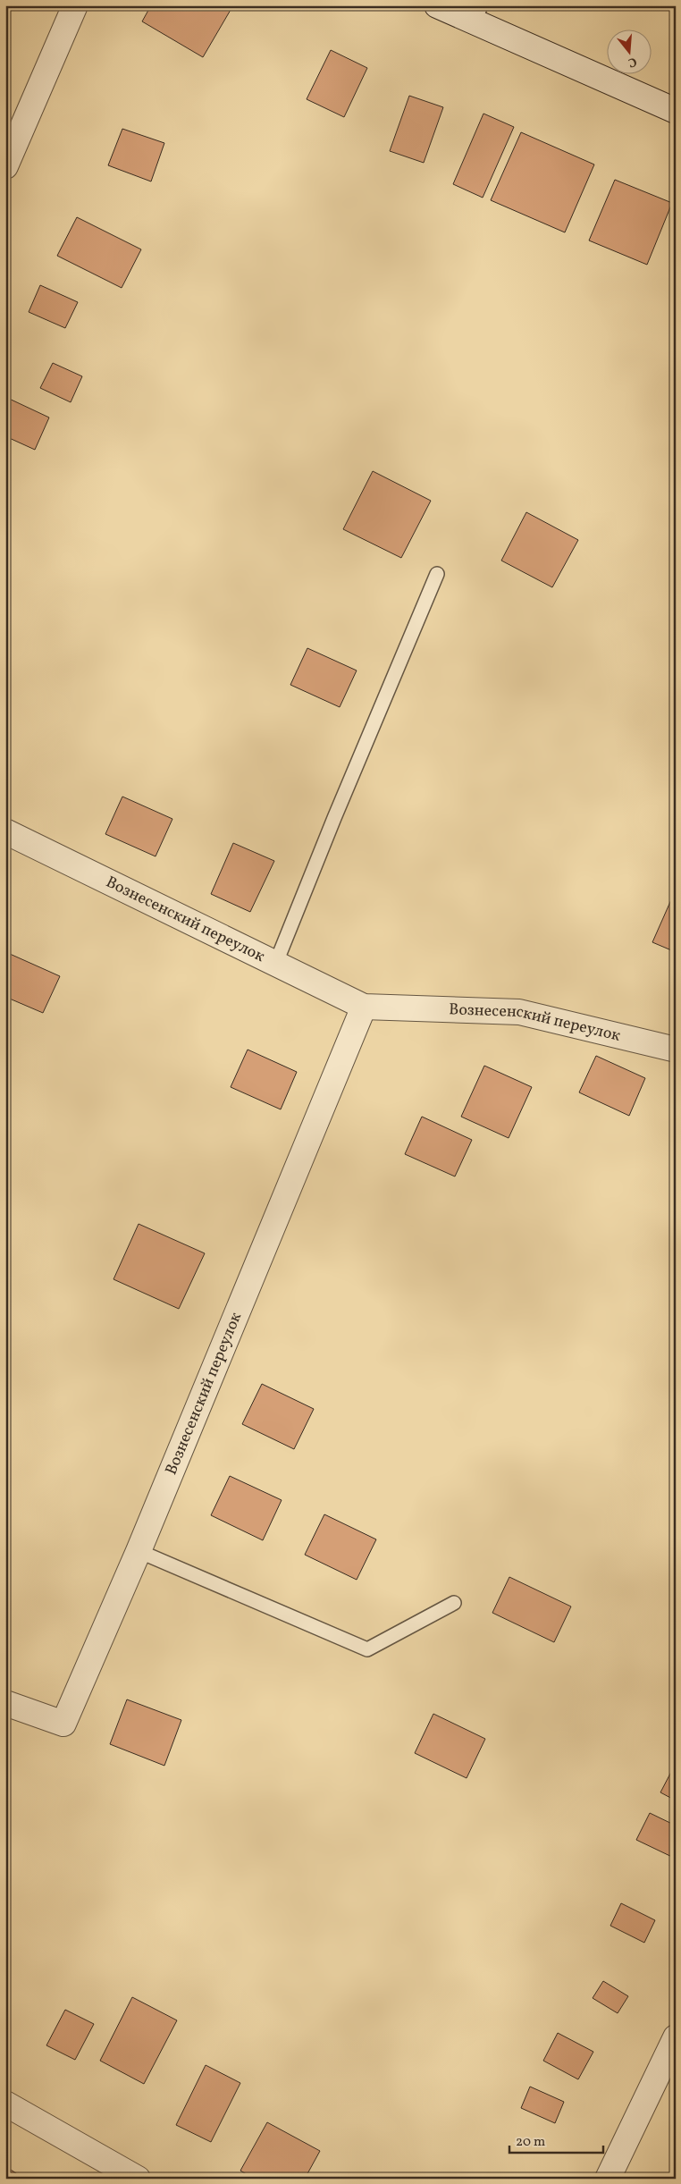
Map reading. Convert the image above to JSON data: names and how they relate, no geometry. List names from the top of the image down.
{
  "streets": {
    "street": ["Вознесенский переулок"]
  },
  "scale_bar": "20 m",
  "north": "bottom"
}
